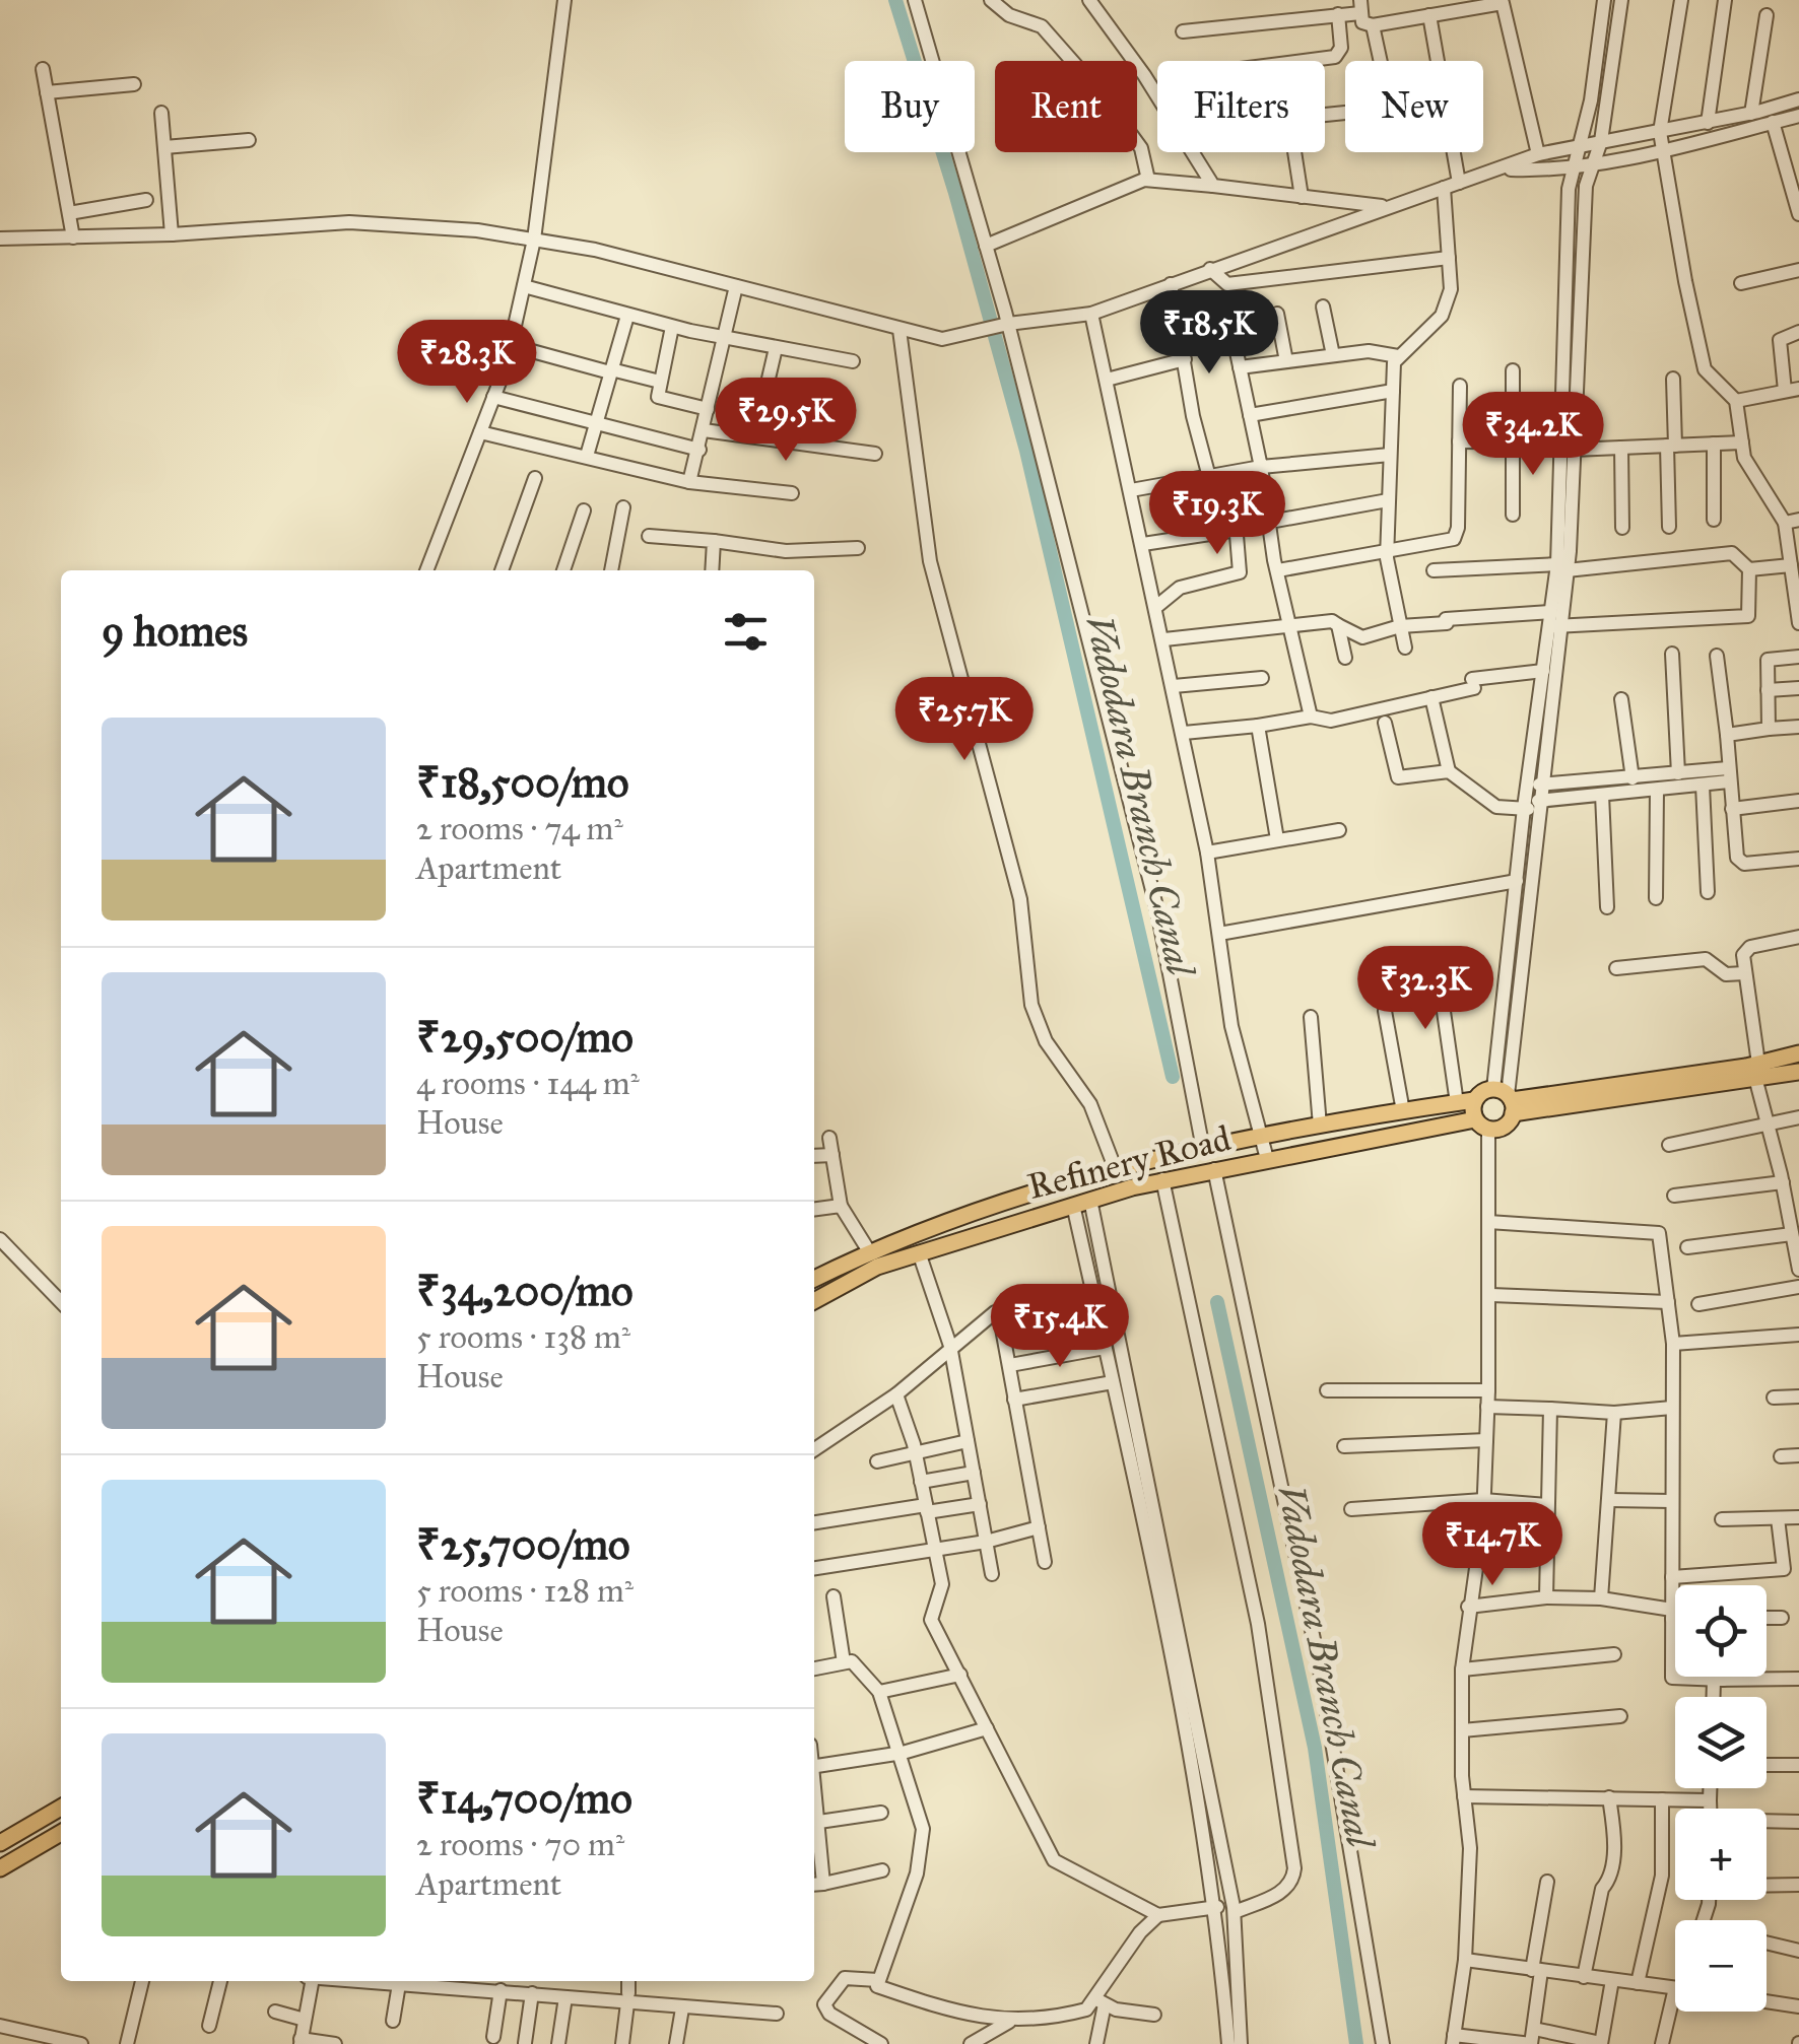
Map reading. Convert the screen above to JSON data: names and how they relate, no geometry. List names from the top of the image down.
{
  "streets": {
    "main road": ["Refinery Road"]
  },
  "water": ["Vadodara Branch Canal"],
  "page": {
    "chip": [
      "Buy",
      "Rent",
      "Filters",
      "New"
    ],
    "price": [
      "₹18.5K",
      "₹28.3K",
      "₹29.5K",
      "₹34.2K",
      "₹19.3K",
      "₹25.7K",
      "₹32.3K",
      "₹15.4K",
      "₹14.7K"
    ],
    "heading": "9 homes",
    "list": [
      {
        "name": "₹18,500/mo",
        "note": "2 rooms · 74 m² · Apartment"
      },
      {
        "name": "₹29,500/mo",
        "note": "4 rooms · 144 m² · House"
      },
      {
        "name": "₹34,200/mo",
        "note": "5 rooms · 138 m² · House"
      },
      {
        "name": "₹25,700/mo",
        "note": "5 rooms · 128 m² · House"
      },
      {
        "name": "₹14,700/mo",
        "note": "2 rooms · 70 m² · Apartment"
      }
    ],
    "map_buttons": ["+", "−"]
  }
}
